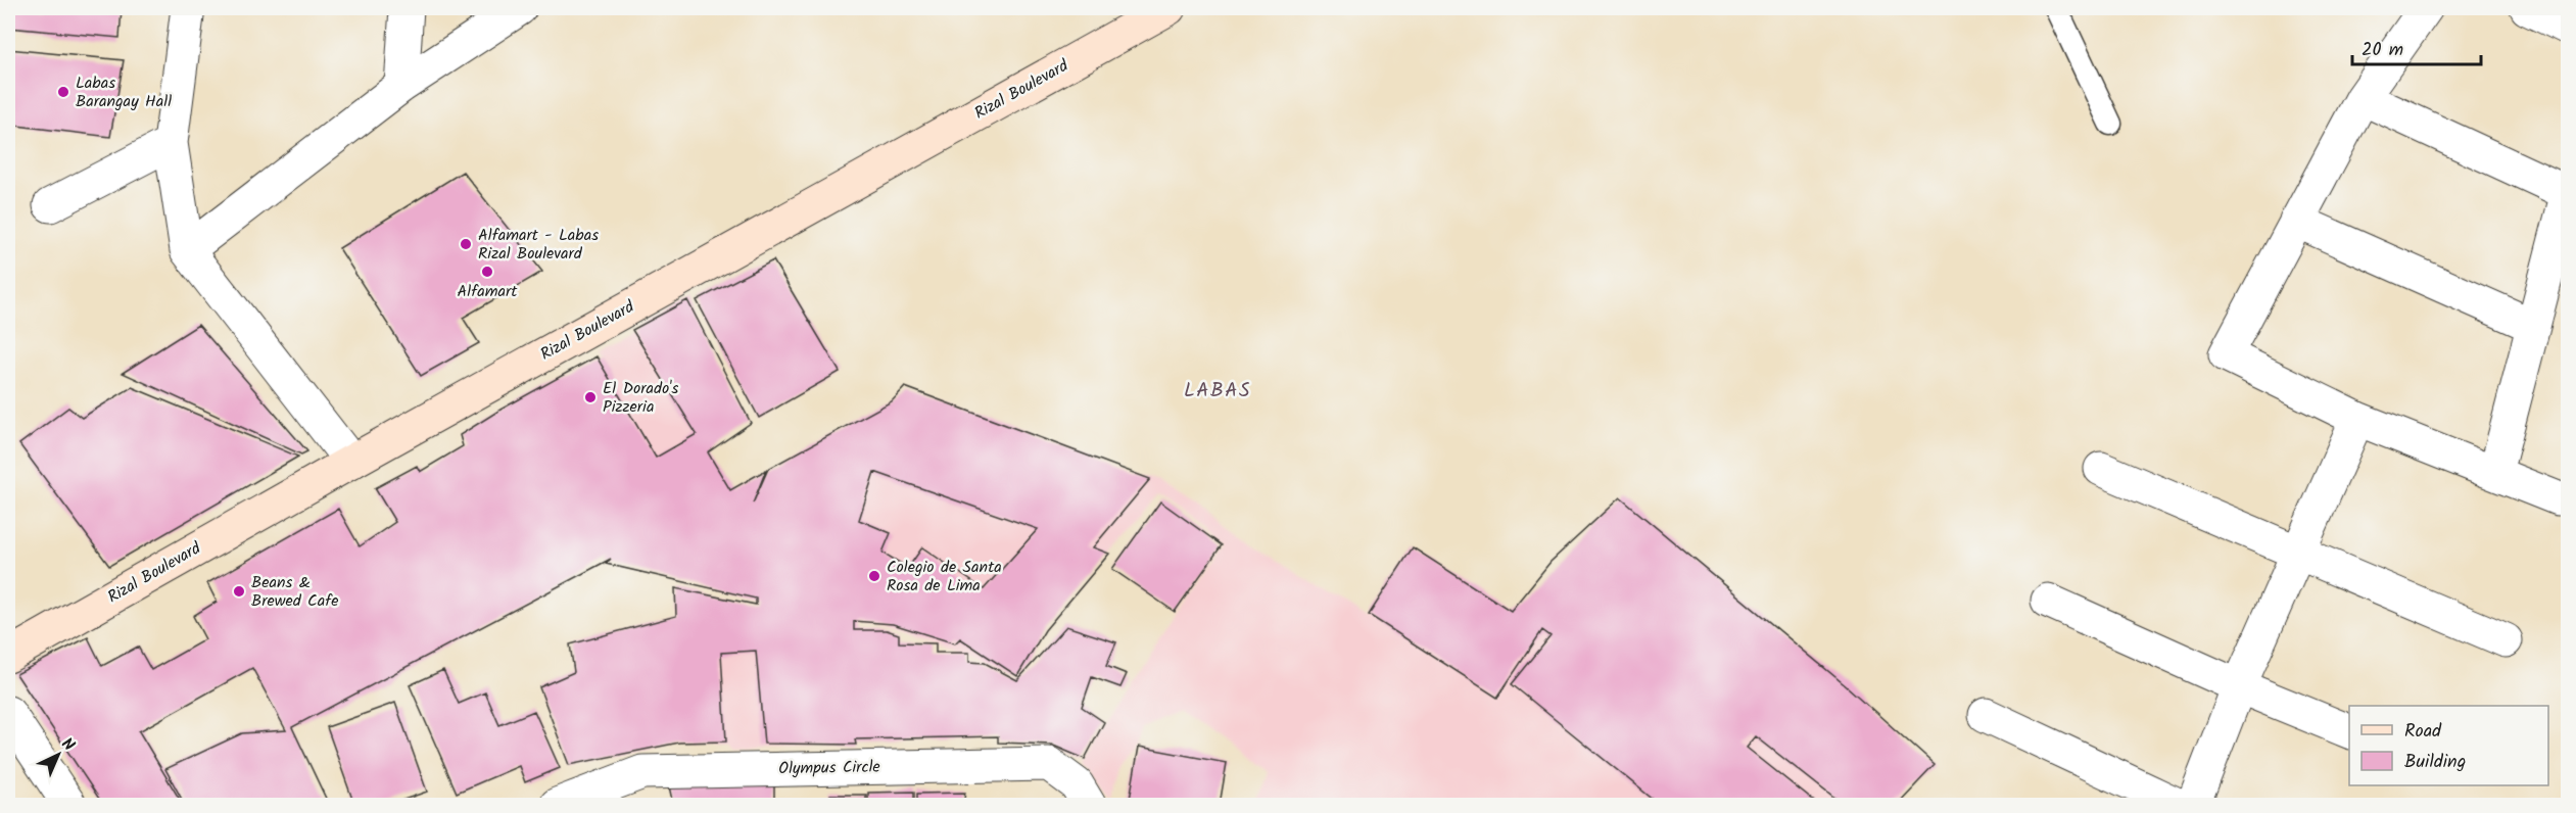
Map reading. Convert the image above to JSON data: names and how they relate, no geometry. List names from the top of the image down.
{
  "streets": {
    "main road": ["Rizal Boulevard"],
    "street": ["Olympus Circle"]
  },
  "districts": ["LABAS"],
  "places": [
    "Labas Barangay Hall",
    "Alfamart - Labas Rizal Boulevard",
    "Alfamart",
    "El Dorado's Pizzeria",
    "Colegio de Santa Rosa de Lima",
    "Beans & Brewed Cafe"
  ],
  "legend": ["Road", "Building"],
  "scale_bar": "20 m",
  "north": "top right"
}
